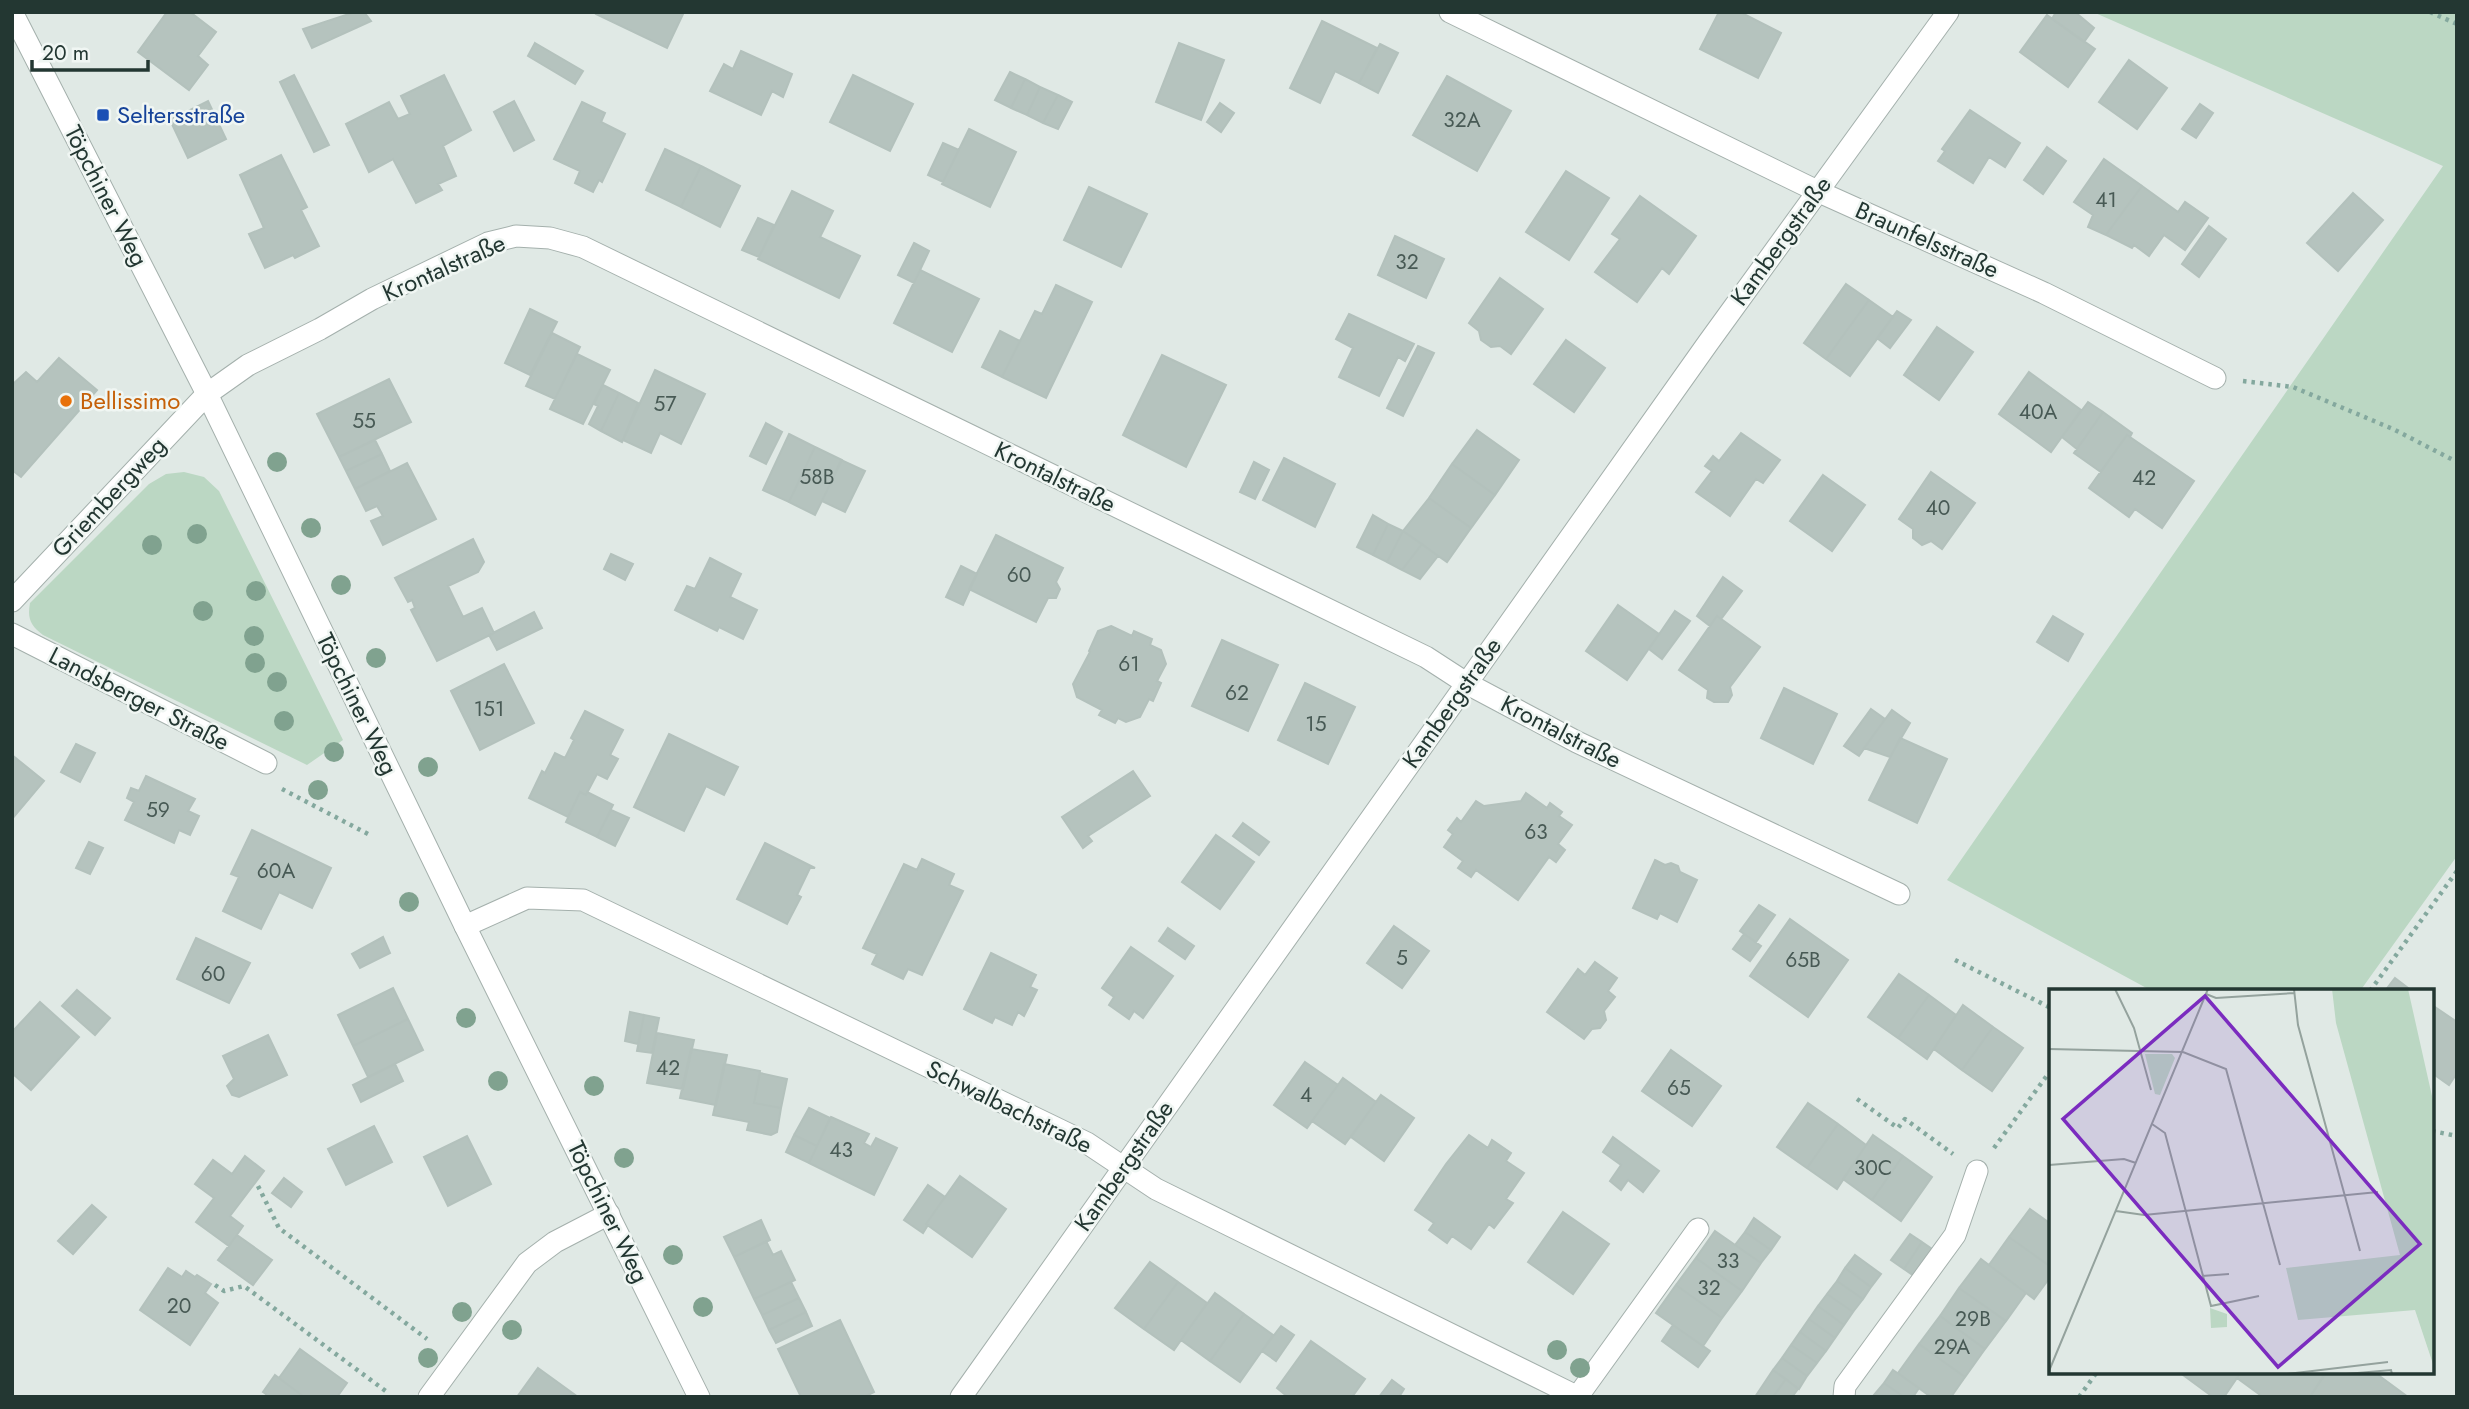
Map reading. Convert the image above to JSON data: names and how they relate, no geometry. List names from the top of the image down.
{
  "streets": {
    "street": [
      "Töpchiner Weg",
      "Braunfelsstraße",
      "Kambergstraße",
      "Krontalstraße",
      "Griembergweg",
      "Landsberger Straße",
      "Schwalbachstraße"
    ]
  },
  "crossings": [
    ["Töpchiner Weg", "Krontalstraße"],
    ["Töpchiner Weg", "Griembergweg"],
    ["Töpchiner Weg", "Schwalbachstraße"],
    ["Braunfelsstraße", "Kambergstraße"],
    ["Kambergstraße", "Krontalstraße"],
    ["Kambergstraße", "Schwalbachstraße"],
    ["Krontalstraße", "Griembergweg"]
  ],
  "places": {
    "transit": ["Seltersstraße"],
    "other": ["Bellissimo"]
  },
  "house_numbers": [
    "32A",
    "41",
    "32",
    "57",
    "40A",
    "55",
    "58B",
    "42",
    "40",
    "60",
    "61",
    "62",
    "151",
    "15",
    "59",
    "63",
    "60A",
    "5",
    "65B",
    "60",
    "42",
    "65",
    "4",
    "43",
    "30C",
    "33",
    "32",
    "20",
    "29B",
    "29A"
  ],
  "scale_bar": "20 m"
}
